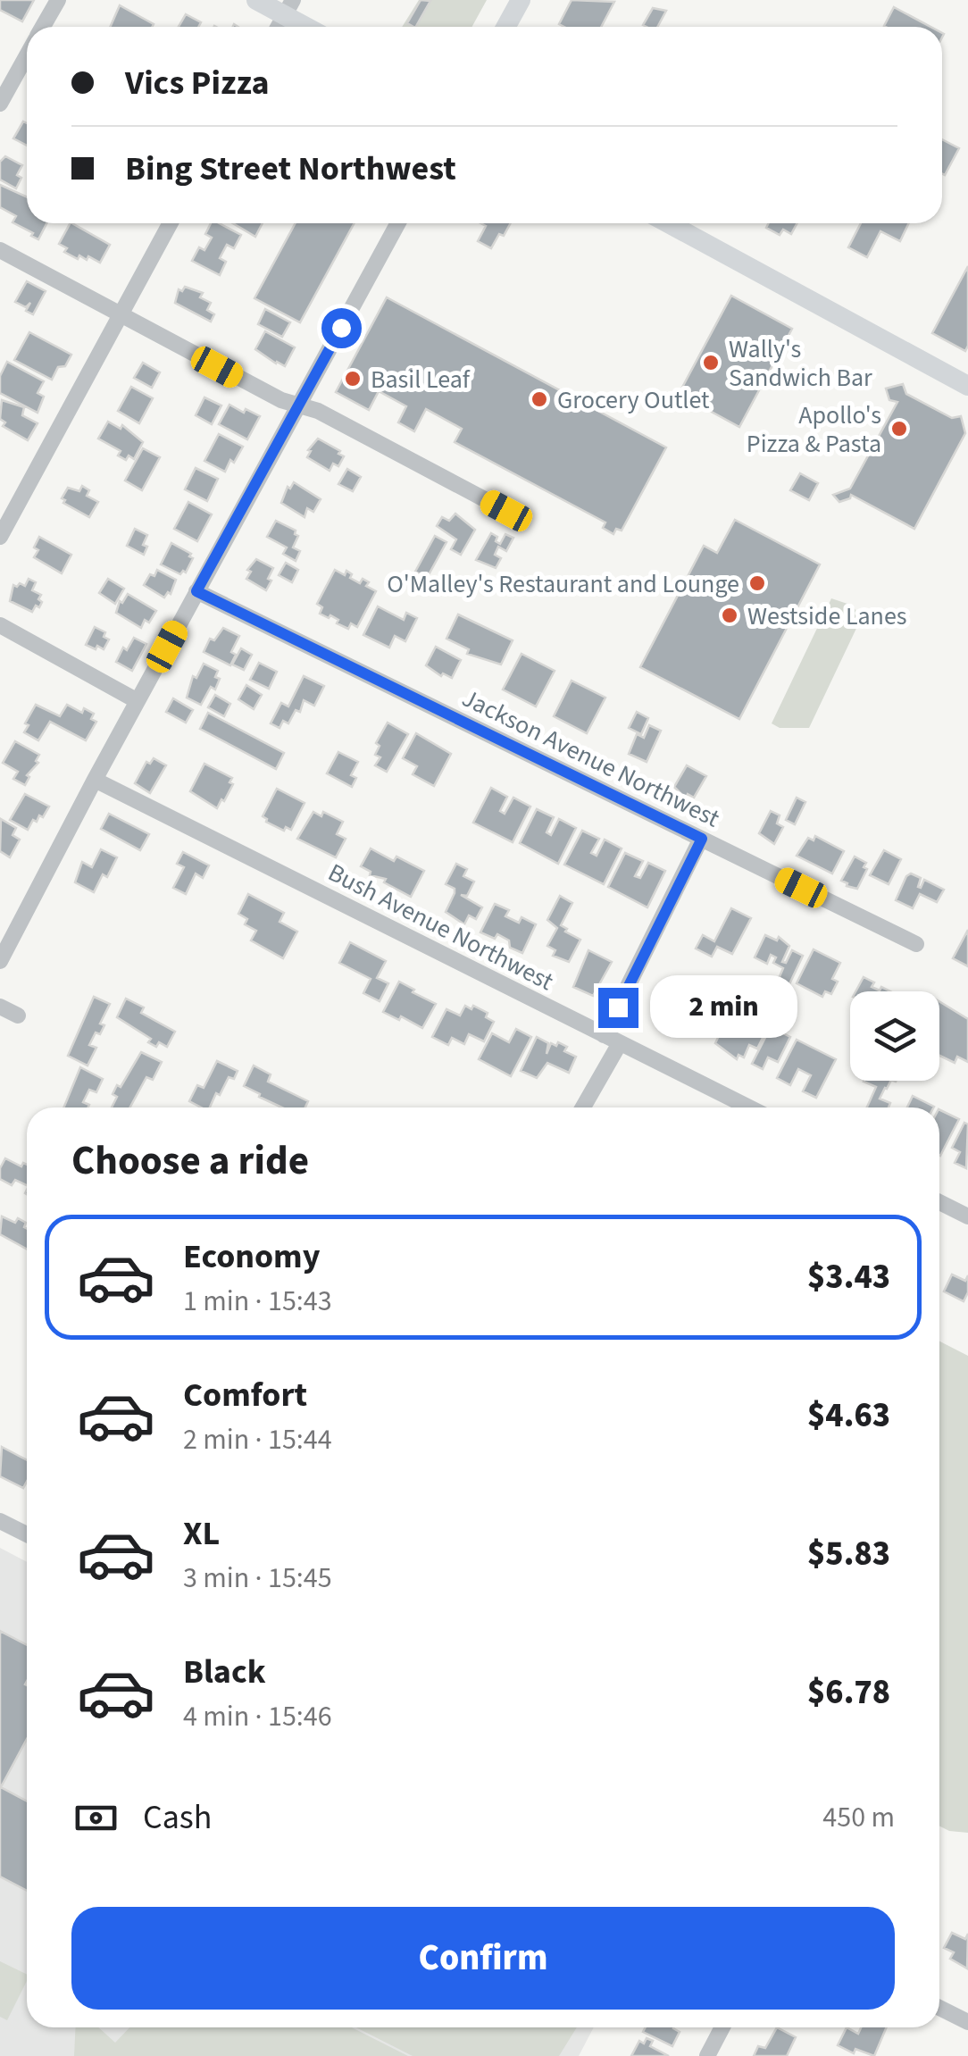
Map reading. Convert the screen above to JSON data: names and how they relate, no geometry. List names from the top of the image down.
{
  "streets": {
    "street": ["Jackson Avenue Northwest", "Bush Avenue Northwest"]
  },
  "places": [
    "Wally's Sandwich Bar",
    "Basil Leaf",
    "Grocery Outlet",
    "Apollo's Pizza & Pasta",
    "O'Malley's Restaurant and Lounge",
    "Westside Lanes"
  ],
  "page": {
    "banner": ["Vics Pizza", "Bing Street Northwest"],
    "bubble": "2 min",
    "heading": "Choose a ride",
    "list": [
      {
        "name": "Economy",
        "note": "1 min · 15:43",
        "value": "$3.43"
      },
      {
        "name": "Comfort",
        "note": "2 min · 15:44",
        "value": "$4.63"
      },
      {
        "name": "XL",
        "note": "3 min · 15:45",
        "value": "$5.83"
      },
      {
        "name": "Black",
        "note": "4 min · 15:46",
        "value": "$6.78"
      }
    ],
    "pay": ["Cash", "450 m"],
    "buttons": "Confirm"
  }
}
